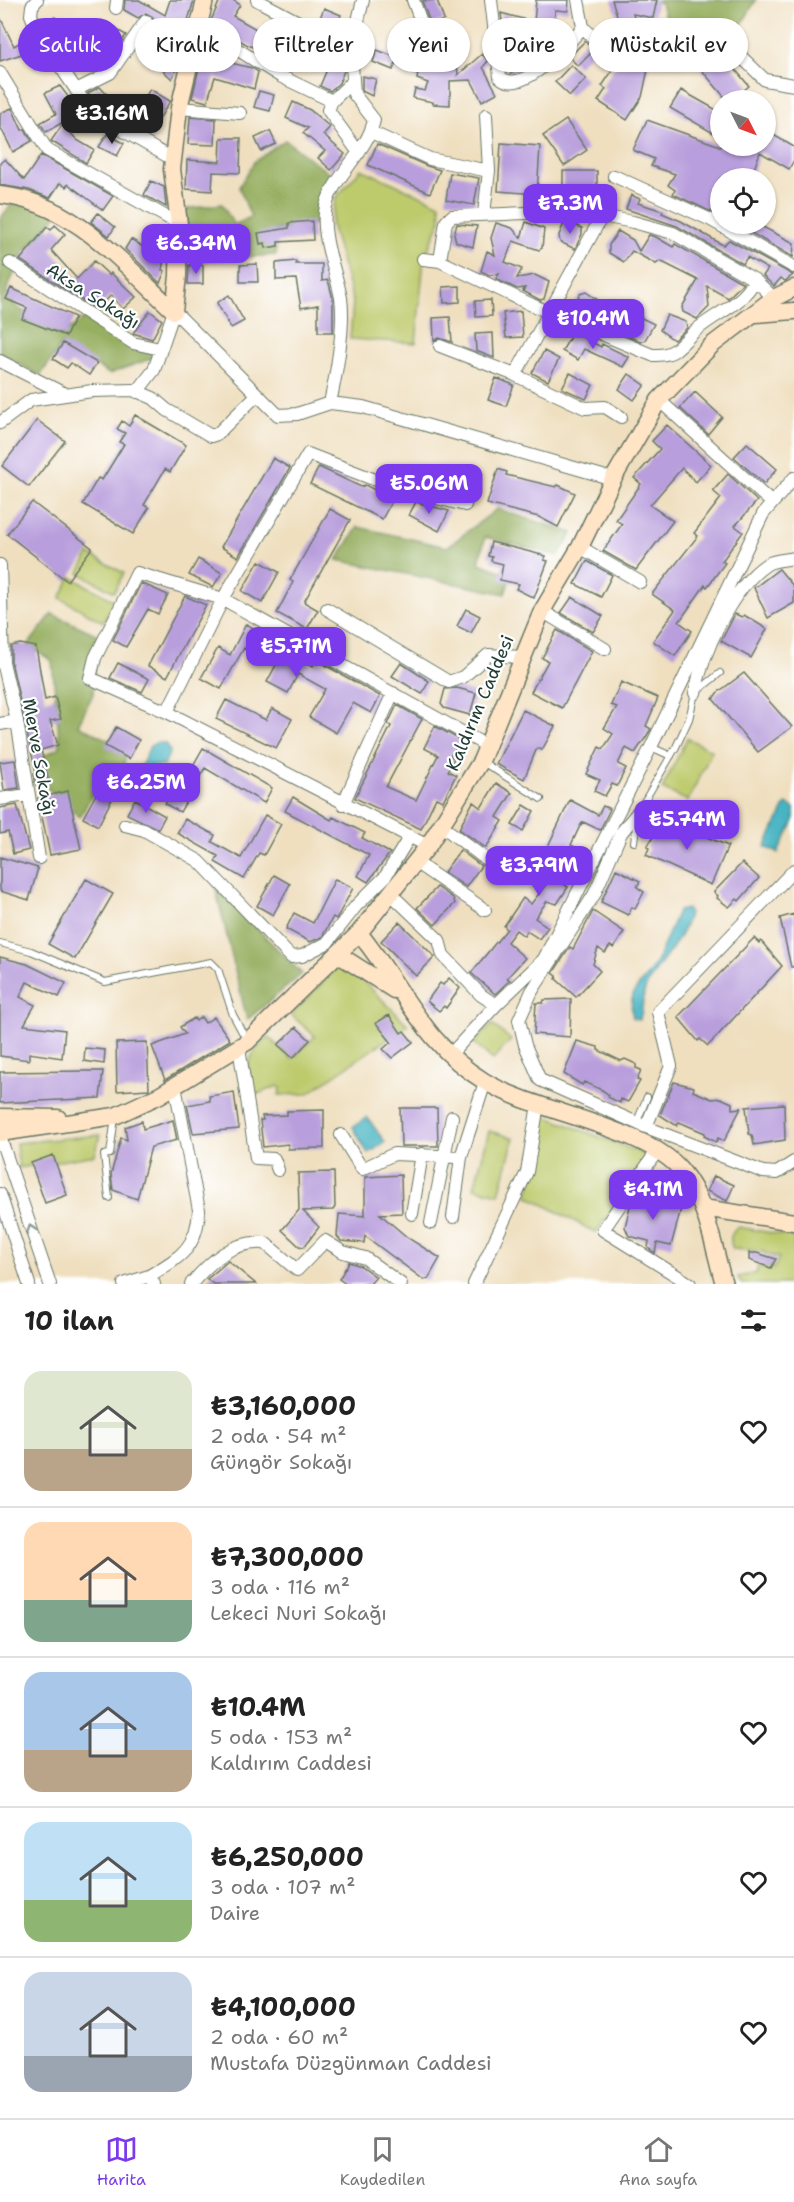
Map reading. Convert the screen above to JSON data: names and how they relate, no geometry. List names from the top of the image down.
{
  "streets": {
    "street": ["Aksa Sokağı", "Kaldırım Caddesi", "Merve Sokağı"]
  },
  "north": "bottom right",
  "page": {
    "chip": [
      "Satılık",
      "Kiralık",
      "Filtreler",
      "Yeni",
      "Daire",
      "Müstakil ev"
    ],
    "price": [
      "₺3.16M",
      "₺7.3M",
      "₺6.34M",
      "₺10.4M",
      "₺5.06M",
      "₺5.71M",
      "₺6.25M",
      "₺5.74M",
      "₺3.79M",
      "₺4.1M"
    ],
    "heading": "10 ilan",
    "list": [
      {
        "name": "₺3,160,000",
        "note": "2 oda · 54 m² · Güngör Sokağı"
      },
      {
        "name": "₺7,300,000",
        "note": "3 oda · 116 m² · Lekeci Nuri Sokağı"
      },
      {
        "name": "₺10.4M",
        "note": "5 oda · 153 m² · Kaldırım Caddesi"
      },
      {
        "name": "₺6,250,000",
        "note": "3 oda · 107 m² · Daire"
      },
      {
        "name": "₺4,100,000",
        "note": "2 oda · 60 m² · Mustafa Düzgünman Caddesi"
      }
    ],
    "tabs": ["Harita", "Kaydedilen", "Ana sayfa"]
  }
}
